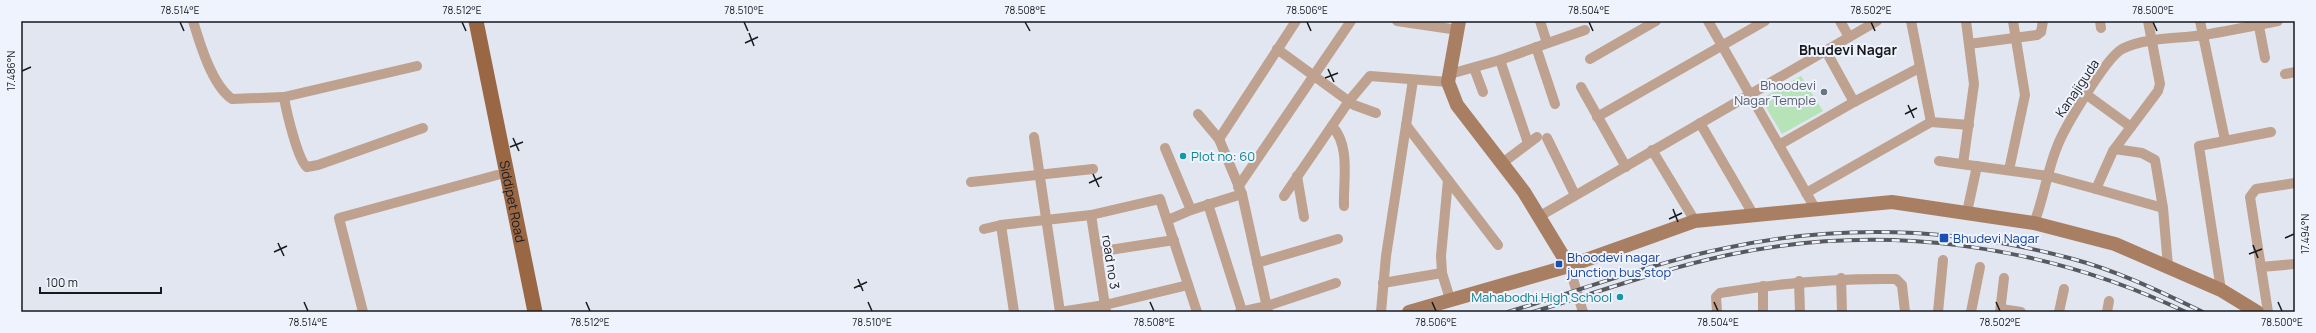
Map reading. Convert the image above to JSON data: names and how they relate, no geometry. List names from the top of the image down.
{
  "streets": {
    "main road": ["Siddipet Road"],
    "street": ["Kanajiguda", "road no 3"]
  },
  "districts": ["Bhudevi Nagar"],
  "places": {
    "other": ["Bhoodevi Nagar Temple", "Plot no: 60", "Mahabodhi High School"],
    "transit": ["Bhudevi Nagar", "Bhoodevi nagar junction bus stop"]
  },
  "scale_bar": "100 m",
  "coordinates": [
    "78.514°E",
    "78.512°E",
    "78.510°E",
    "78.508°E",
    "78.506°E",
    "78.504°E",
    "78.502°E",
    "78.500°E",
    "17.486°N",
    "17.494°N"
  ]
}
